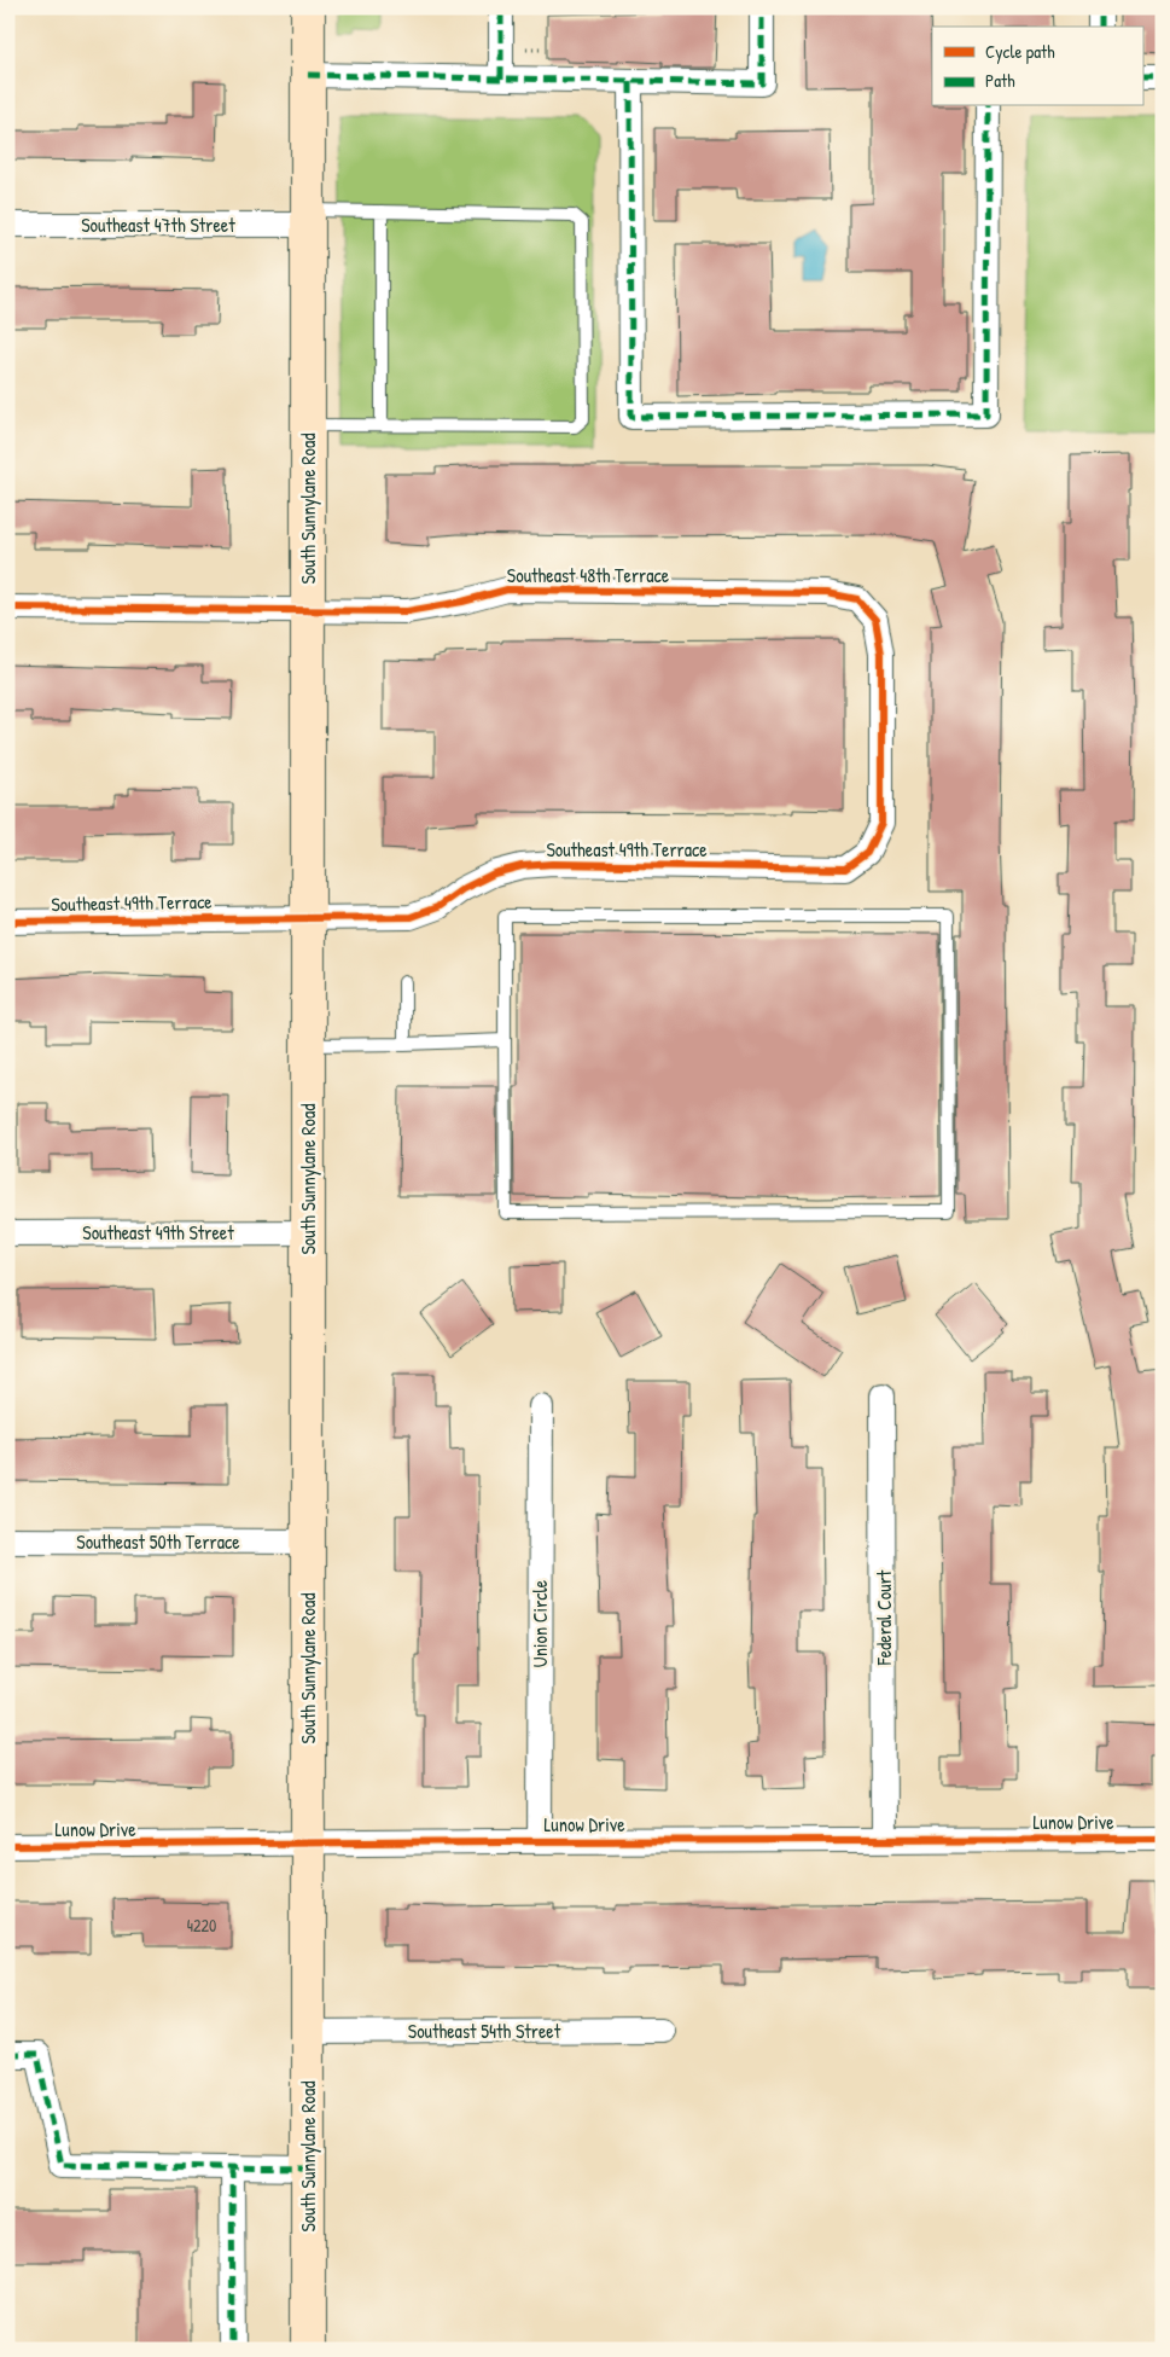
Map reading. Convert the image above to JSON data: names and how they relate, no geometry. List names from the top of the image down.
{
  "streets": {
    "main road": ["South Sunnylane Road"],
    "street": [
      "Southeast 47th Street",
      "Southeast 48th Terrace",
      "Southeast 49th Terrace",
      "Southeast 49th Street",
      "Southeast 50th Terrace",
      "Federal Court",
      "Union Circle",
      "Lunow Drive",
      "Southeast 54th Street"
    ]
  },
  "crossings": [
    ["Southeast 47th Street", "South Sunnylane Road"],
    ["South Sunnylane Road", "Southeast 48th Terrace"],
    ["South Sunnylane Road", "Southeast 49th Terrace"],
    ["South Sunnylane Road", "Southeast 49th Street"],
    ["South Sunnylane Road", "Southeast 50th Terrace"],
    ["South Sunnylane Road", "Lunow Drive"],
    ["South Sunnylane Road", "Southeast 54th Street"],
    ["Southeast 48th Terrace", "Southeast 49th Terrace"],
    ["Federal Court", "Lunow Drive"],
    ["Union Circle", "Lunow Drive"]
  ],
  "house_numbers": ["4220"],
  "legend": ["Cycle path", "Path"]
}
